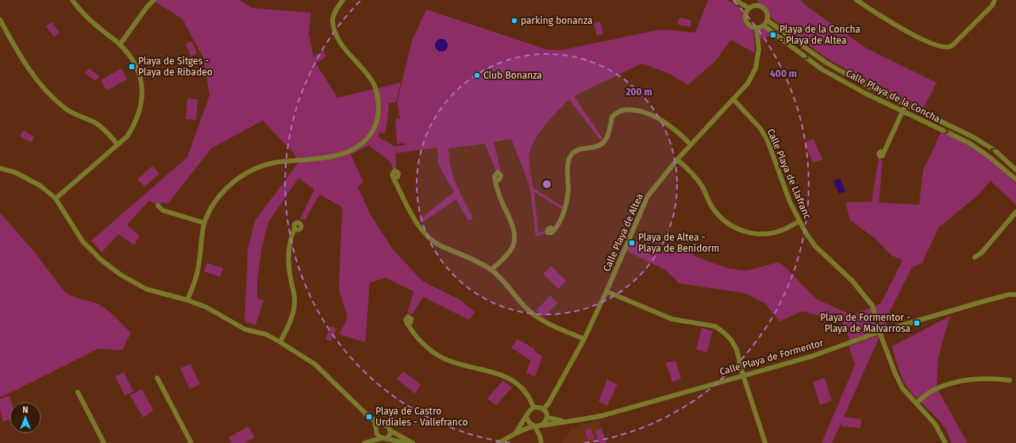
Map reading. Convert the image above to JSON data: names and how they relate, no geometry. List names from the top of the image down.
{
  "streets": {
    "street": [
      "Calle Playa de la Concha",
      "Calle Playa de Llafranc",
      "Calle Playa de Altea",
      "Calle Playa de Formentor"
    ]
  },
  "crossings": [
    ["Calle Playa de la Concha", "Calle Playa de Altea"],
    ["Calle Playa de Llafranc", "Calle Playa de Altea"],
    ["Calle Playa de Llafranc", "Calle Playa de Formentor"],
    ["Calle Playa de Altea", "Calle Playa de Formentor"]
  ],
  "places": {
    "other": ["parking bonanza", "Club Bonanza"],
    "transit": [
      "Playa de la Concha - Playa de Altea",
      "Playa de Sitges - Playa de Ribadeo",
      "Playa de Altea - Playa de Benidorm",
      "Playa de Formentor - Playa de Malvarrosa",
      "Playa de Castro Urdiales - Vallefranco"
    ]
  },
  "north": "top",
  "rings": ["400 m", "200 m"]
}
